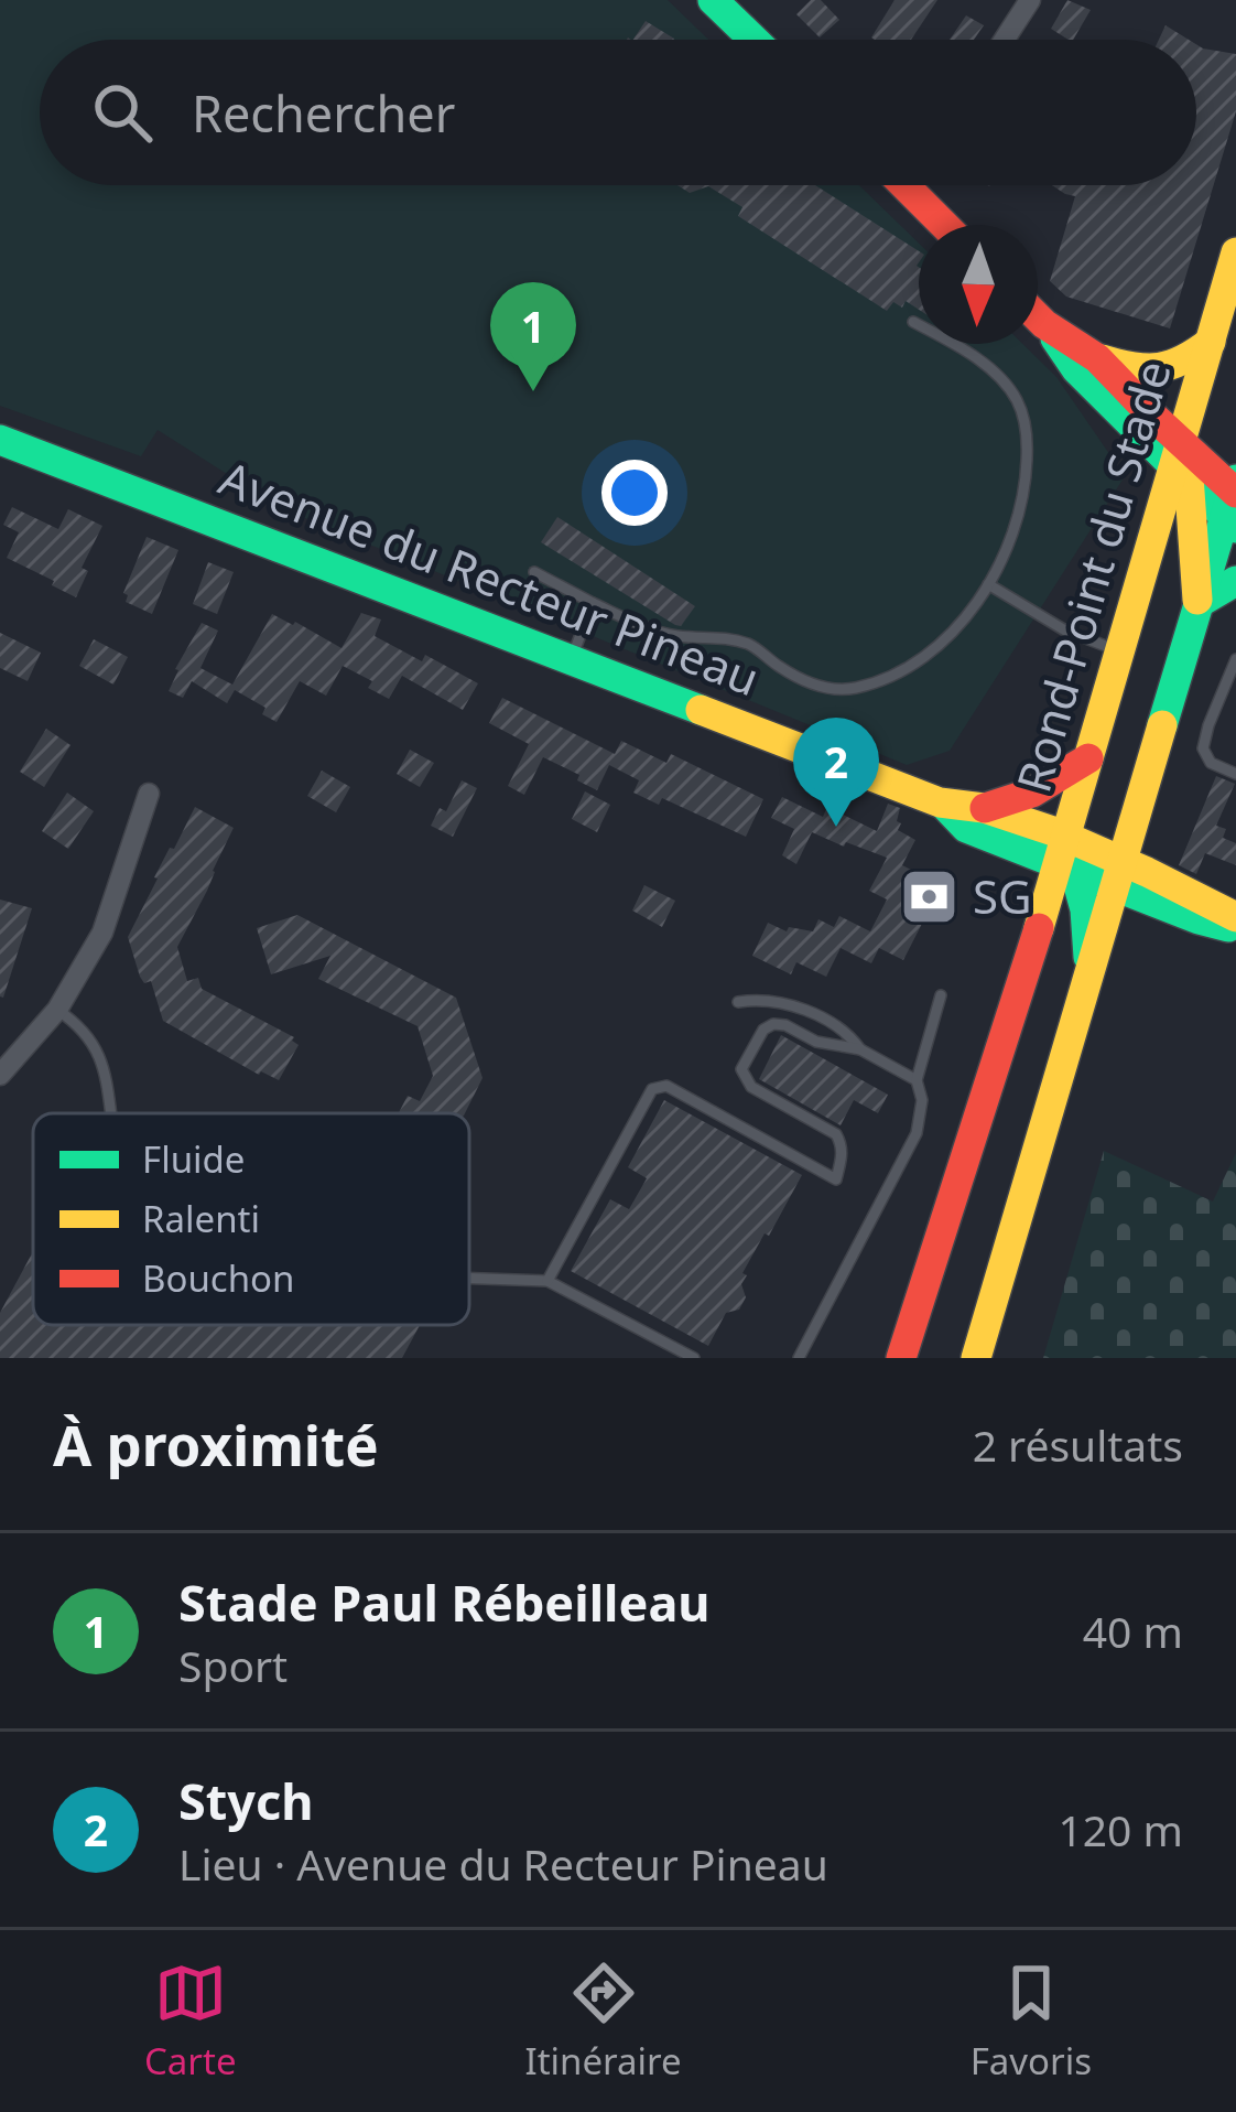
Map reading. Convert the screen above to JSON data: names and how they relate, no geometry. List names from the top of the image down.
{
  "streets": {
    "main road": ["Rond-Point du Stade", "Avenue du Recteur Pineau"]
  },
  "crossings": [
    ["Rond-Point du Stade", "Avenue du Recteur Pineau"]
  ],
  "places": {
    "bank": ["SG"]
  },
  "legend": ["Fluide", "Ralenti", "Bouchon"],
  "north": "bottom",
  "page": {
    "search": "Rechercher",
    "pins": ["1", "2"],
    "heading": ["À proximité", "2 résultats"],
    "list": [
      {
        "mark": "1",
        "name": "Stade Paul Rébeilleau",
        "note": "Sport",
        "value": "40 m"
      },
      {
        "mark": "2",
        "name": "Stych",
        "note": "Lieu · Avenue du Recteur Pineau",
        "value": "120 m"
      }
    ],
    "nav": ["Carte", "Itinéraire", "Favoris"]
  }
}
